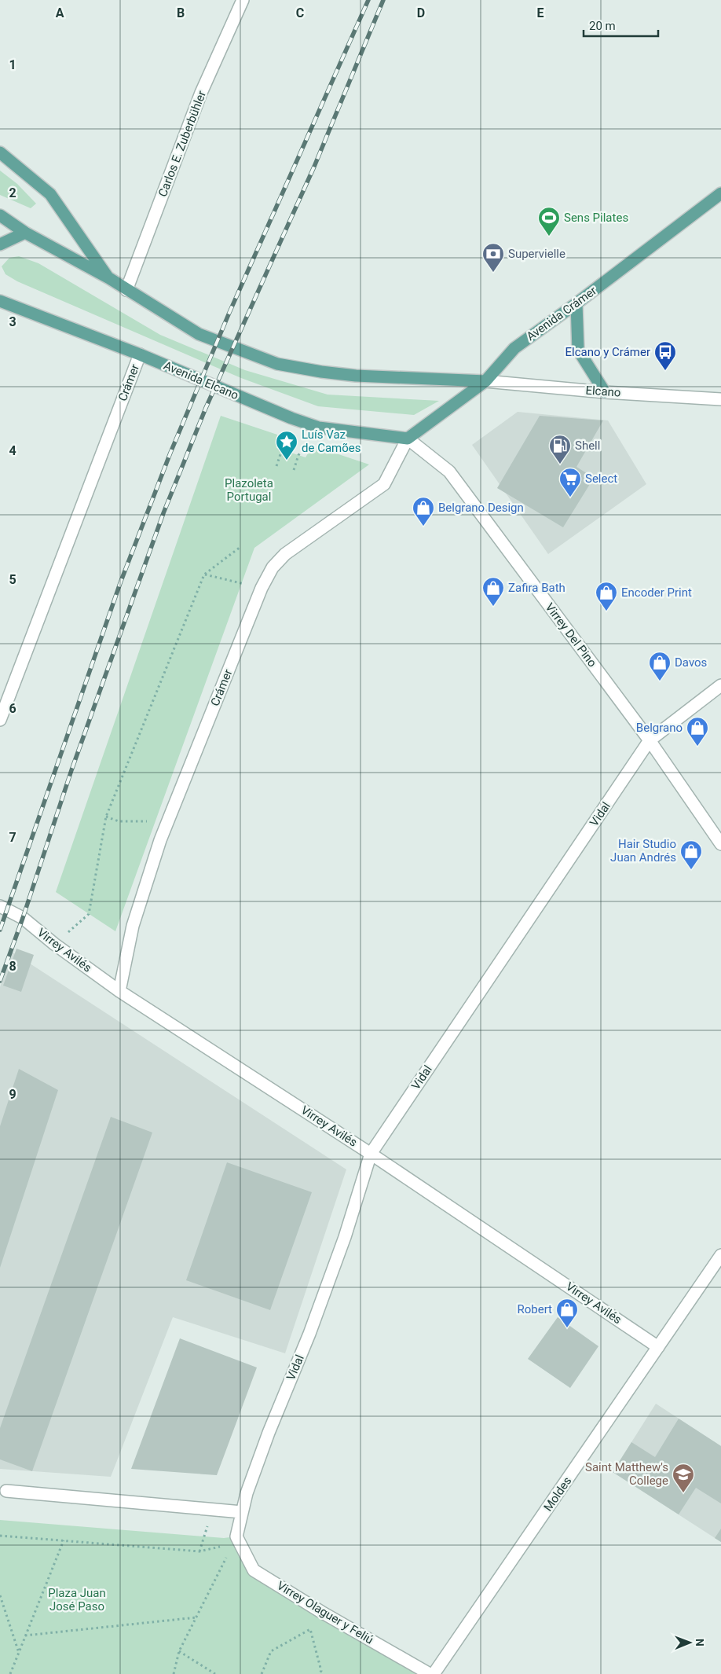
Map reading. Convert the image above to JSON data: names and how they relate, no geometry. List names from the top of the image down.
{
  "streets": {
    "main road": ["Avenida Crámer", "Avenida Elcano"],
    "street": [
      "Carlos E. Zuberbühler",
      "Crámer",
      "Elcano",
      "Virrey Del Pino",
      "Vidal",
      "Virrey Avilés",
      "Moldes",
      "Virrey Olaguer y Feliú"
    ]
  },
  "crossings": [
    ["Avenida Crámer", "Avenida Elcano"],
    ["Avenida Crámer", "Crámer"],
    ["Avenida Crámer", "Elcano"],
    ["Avenida Crámer", "Virrey Del Pino"],
    ["Avenida Elcano", "Crámer"],
    ["Avenida Elcano", "Virrey Del Pino"],
    ["Crámer", "Virrey Del Pino"],
    ["Crámer", "Virrey Avilés"],
    ["Virrey Del Pino", "Vidal"],
    ["Vidal", "Virrey Avilés"],
    ["Vidal", "Virrey Olaguer y Feliú"],
    ["Virrey Avilés", "Moldes"]
  ],
  "parks": ["Plazoleta Portugal", "Plaza Juan José Paso"],
  "places": {
    "sports": ["Sens Pilates"],
    "bank": ["Supervielle"],
    "bus stop": ["Elcano y Crámer"],
    "place": ["Luís Vaz de Camões"],
    "fuel station": ["Shell"],
    "supermarket": ["Select"],
    "shop": [
      "Belgrano Design",
      "Zafira Bath",
      "Encoder Print",
      "Davos",
      "Belgrano",
      "Hair Studio Juan Andrés",
      "Robert"
    ],
    "school or university": ["Saint Matthew's College"]
  },
  "scale_bar": "20 m",
  "north": "right",
  "grid": {
    "columns": [
      "A",
      "B",
      "C",
      "D",
      "E"
    ],
    "rows": [
      "1",
      "2",
      "3",
      "4",
      "5",
      "6",
      "7",
      "8",
      "9"
    ]
  }
}
